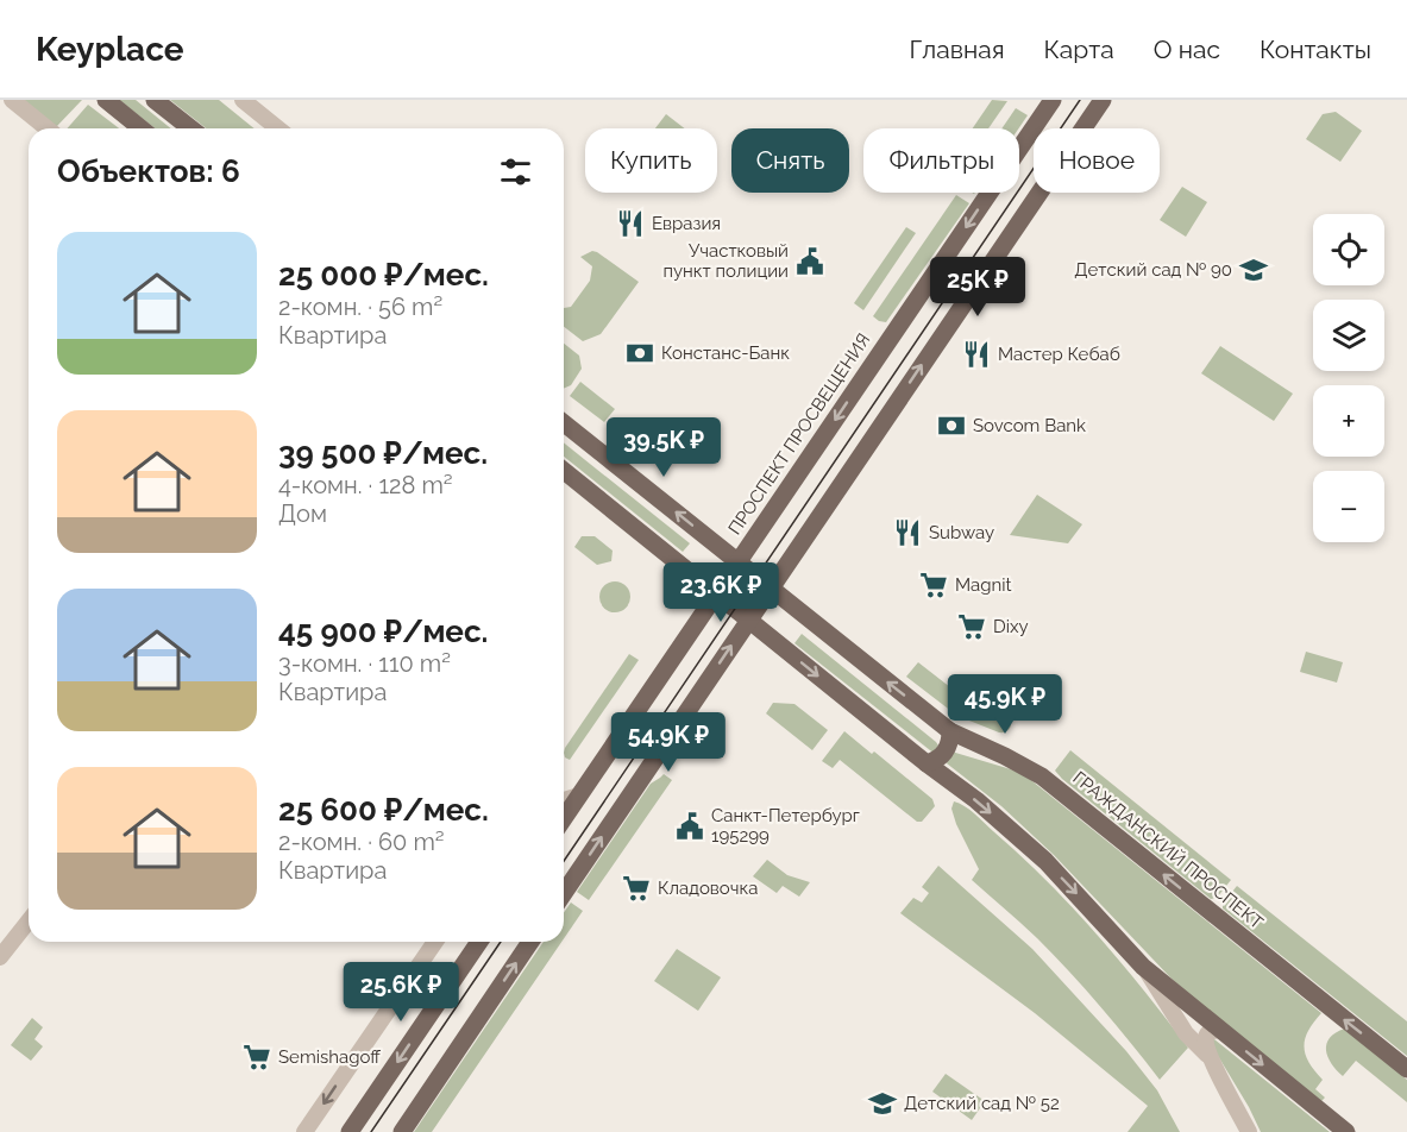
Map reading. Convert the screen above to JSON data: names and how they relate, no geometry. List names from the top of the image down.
{
  "streets": {
    "main road": ["ПРОСПЕКТ ПРОСВЕЩЕНИЯ", "ГРАЖДАНСКИЙ ПРОСПЕКТ"]
  },
  "crossings": [
    ["ПРОСПЕКТ ПРОСВЕЩЕНИЯ", "ГРАЖДАНСКИЙ ПРОСПЕКТ"]
  ],
  "places": {
    "restaurant": ["Евразия", "Мастер Кебаб", "Subway"],
    "public building": ["Участковый пункт полиции", "Санкт-Петербург 195299"],
    "school or university": ["Детский сад № 90", "Детский сад № 52"],
    "bank": ["Констанс-Банк", "Sovcom Bank"],
    "supermarket": [
      "Magnit",
      "Dixy",
      "Кладовочка",
      "Semishagoff"
    ]
  },
  "page": {
    "header": "Keyplace",
    "nav": [
      "Главная",
      "Карта",
      "О нас",
      "Контакты"
    ],
    "chip": [
      "Купить",
      "Снять",
      "Фильтры",
      "Новое"
    ],
    "heading": "Объектов: 6",
    "map_buttons": ["+", "−"],
    "list": [
      {
        "name": "25 000 ₽/мес.",
        "note": "2-комн. · 56 m² · Квартира"
      },
      {
        "name": "39 500 ₽/мес.",
        "note": "4-комн. · 128 m² · Дом"
      },
      {
        "name": "45 900 ₽/мес.",
        "note": "3-комн. · 110 m² · Квартира"
      },
      {
        "name": "25 600 ₽/мес.",
        "note": "2-комн. · 60 m² · Квартира"
      }
    ],
    "price": [
      "25K ₽",
      "39.5K ₽",
      "23.6K ₽",
      "45.9K ₽",
      "54.9K ₽",
      "25.6K ₽"
    ]
  }
}
